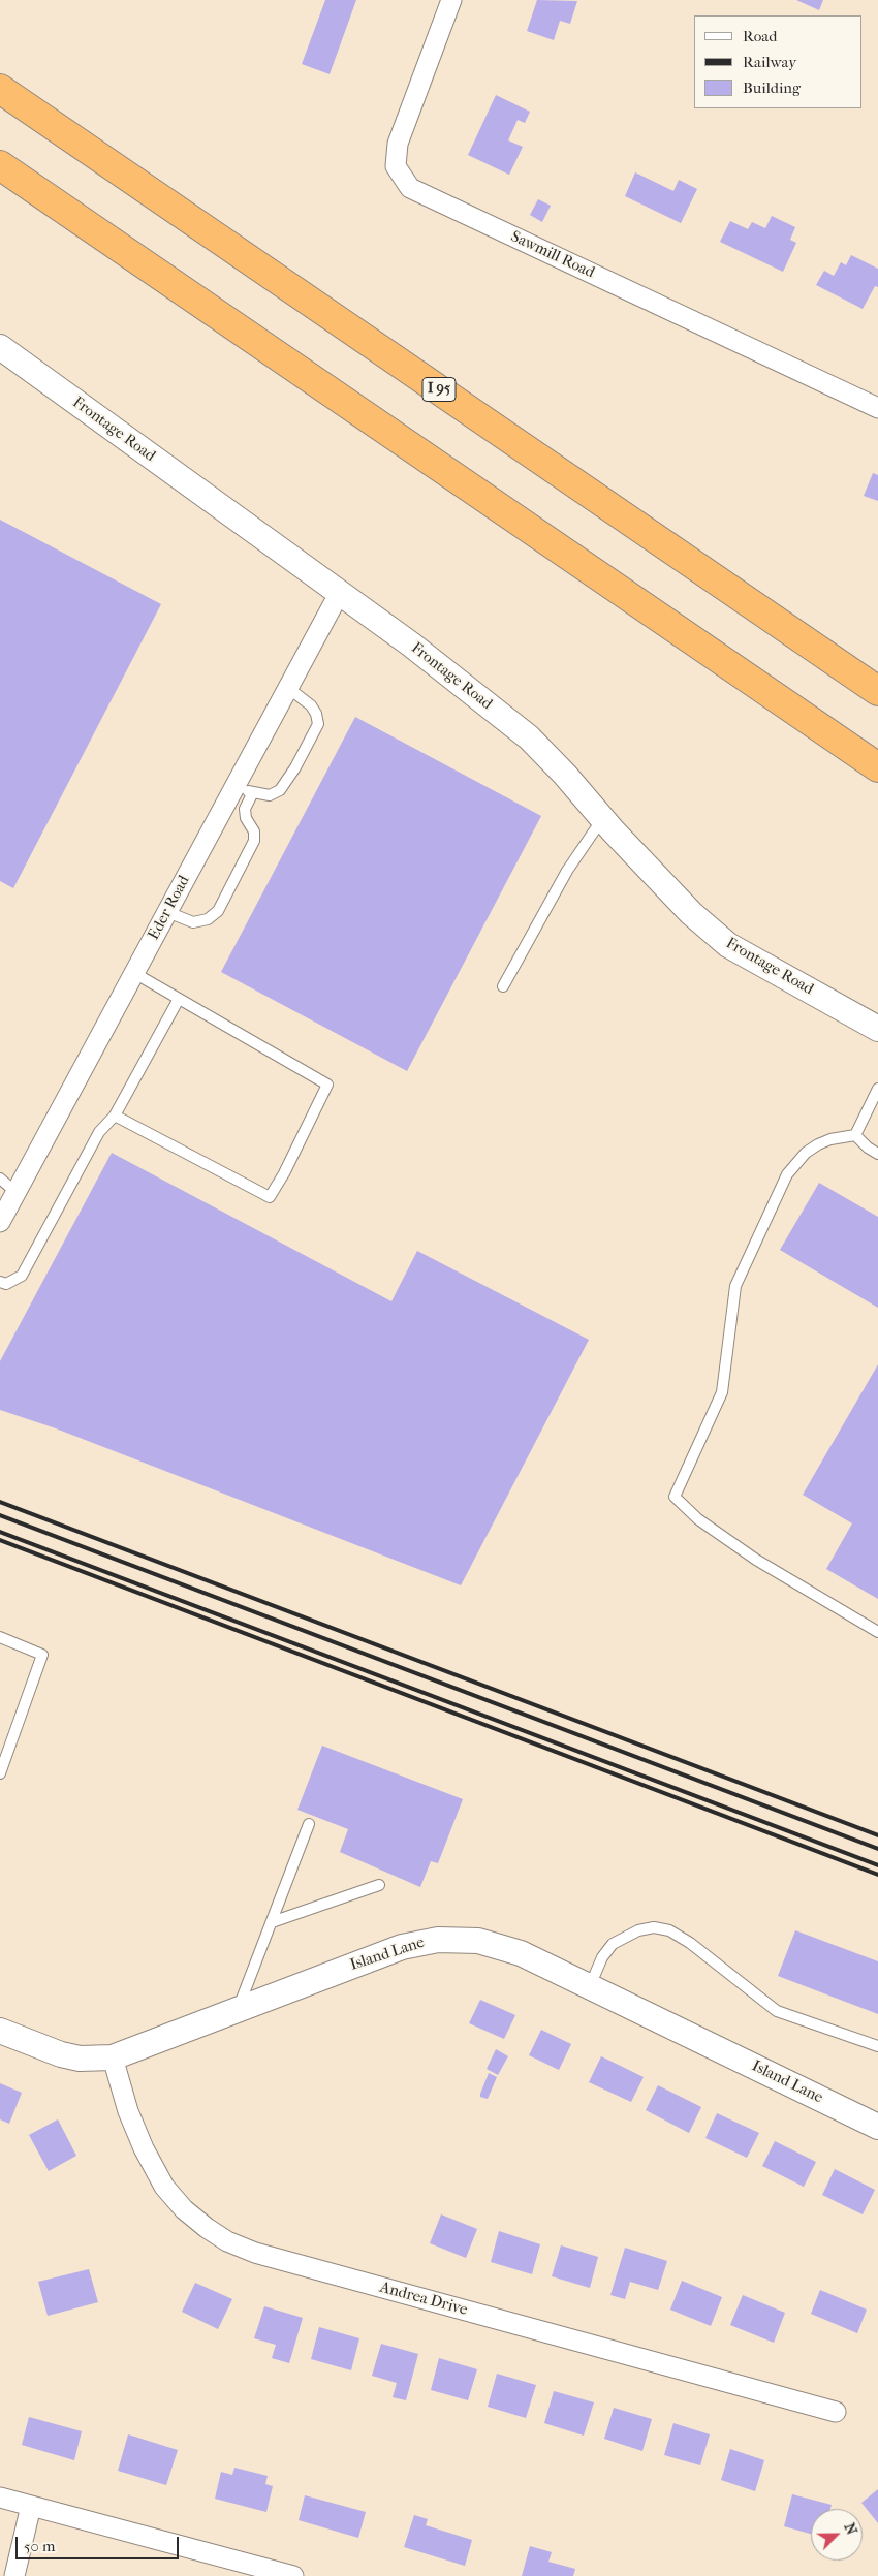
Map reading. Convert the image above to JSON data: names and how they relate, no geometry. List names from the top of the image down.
{
  "streets": {
    "highway": ["I 95"],
    "street": [
      "Sawmill Road",
      "Frontage Road",
      "Eder Road",
      "Island Lane",
      "Andrea Drive"
    ]
  },
  "crossings": [
    ["Frontage Road", "Eder Road"],
    ["Island Lane", "Andrea Drive"]
  ],
  "legend": ["Road", "Railway", "Building"],
  "scale_bar": "50 m",
  "north": "top right"
}
